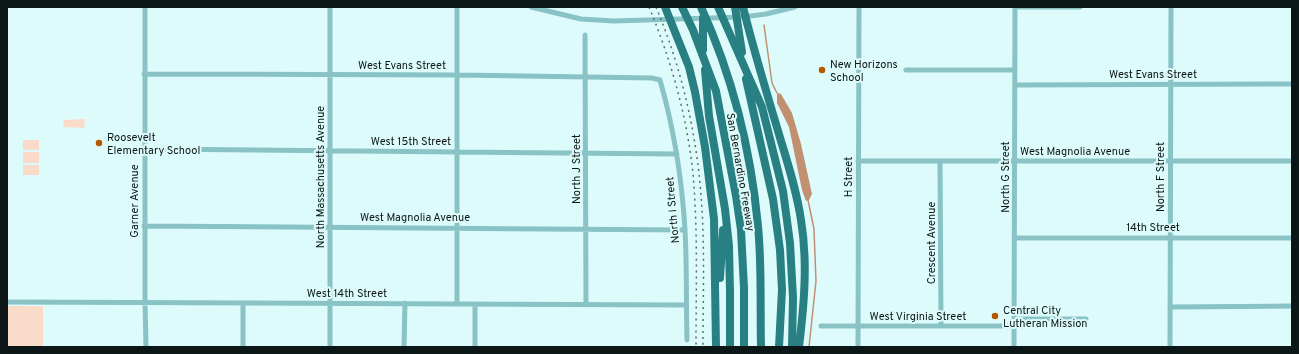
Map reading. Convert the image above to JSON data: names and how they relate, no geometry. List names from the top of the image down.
{
  "streets": {
    "highway": ["San Bernardino Freeway"],
    "street": [
      "West Evans Street",
      "West 15th Street",
      "West Magnolia Avenue",
      "North J Street",
      "North Massachusetts Avenue",
      "H Street",
      "North G Street",
      "North F Street",
      "Garner Avenue",
      "North I Street",
      "14th Street",
      "Crescent Avenue",
      "West 14th Street",
      "West Virginia Street"
    ]
  },
  "crossings": [
    ["West Evans Street", "North J Street"],
    ["West Evans Street", "North Massachusetts Avenue"],
    ["West Evans Street", "North G Street"],
    ["West Evans Street", "North F Street"],
    ["West Evans Street", "Garner Avenue"],
    ["West Evans Street", "North I Street"],
    ["West 15th Street", "North J Street"],
    ["West 15th Street", "North Massachusetts Avenue"],
    ["West 15th Street", "Garner Avenue"],
    ["West 15th Street", "North I Street"],
    ["West Magnolia Avenue", "North J Street"],
    ["West Magnolia Avenue", "North Massachusetts Avenue"],
    ["West Magnolia Avenue", "H Street"],
    ["West Magnolia Avenue", "North G Street"],
    ["West Magnolia Avenue", "North F Street"],
    ["West Magnolia Avenue", "Garner Avenue"],
    ["West Magnolia Avenue", "North I Street"],
    ["West Magnolia Avenue", "Crescent Avenue"],
    ["North J Street", "West 14th Street"],
    ["North Massachusetts Avenue", "West 14th Street"],
    ["H Street", "West Virginia Street"],
    ["North G Street", "14th Street"],
    ["North G Street", "West Virginia Street"],
    ["North F Street", "14th Street"],
    ["Garner Avenue", "West 14th Street"],
    ["North I Street", "West 14th Street"],
    ["Crescent Avenue", "West Virginia Street"]
  ],
  "places": ["New Horizons School", "Roosevelt Elementary School", "Central City Lutheran Mission"]
}
